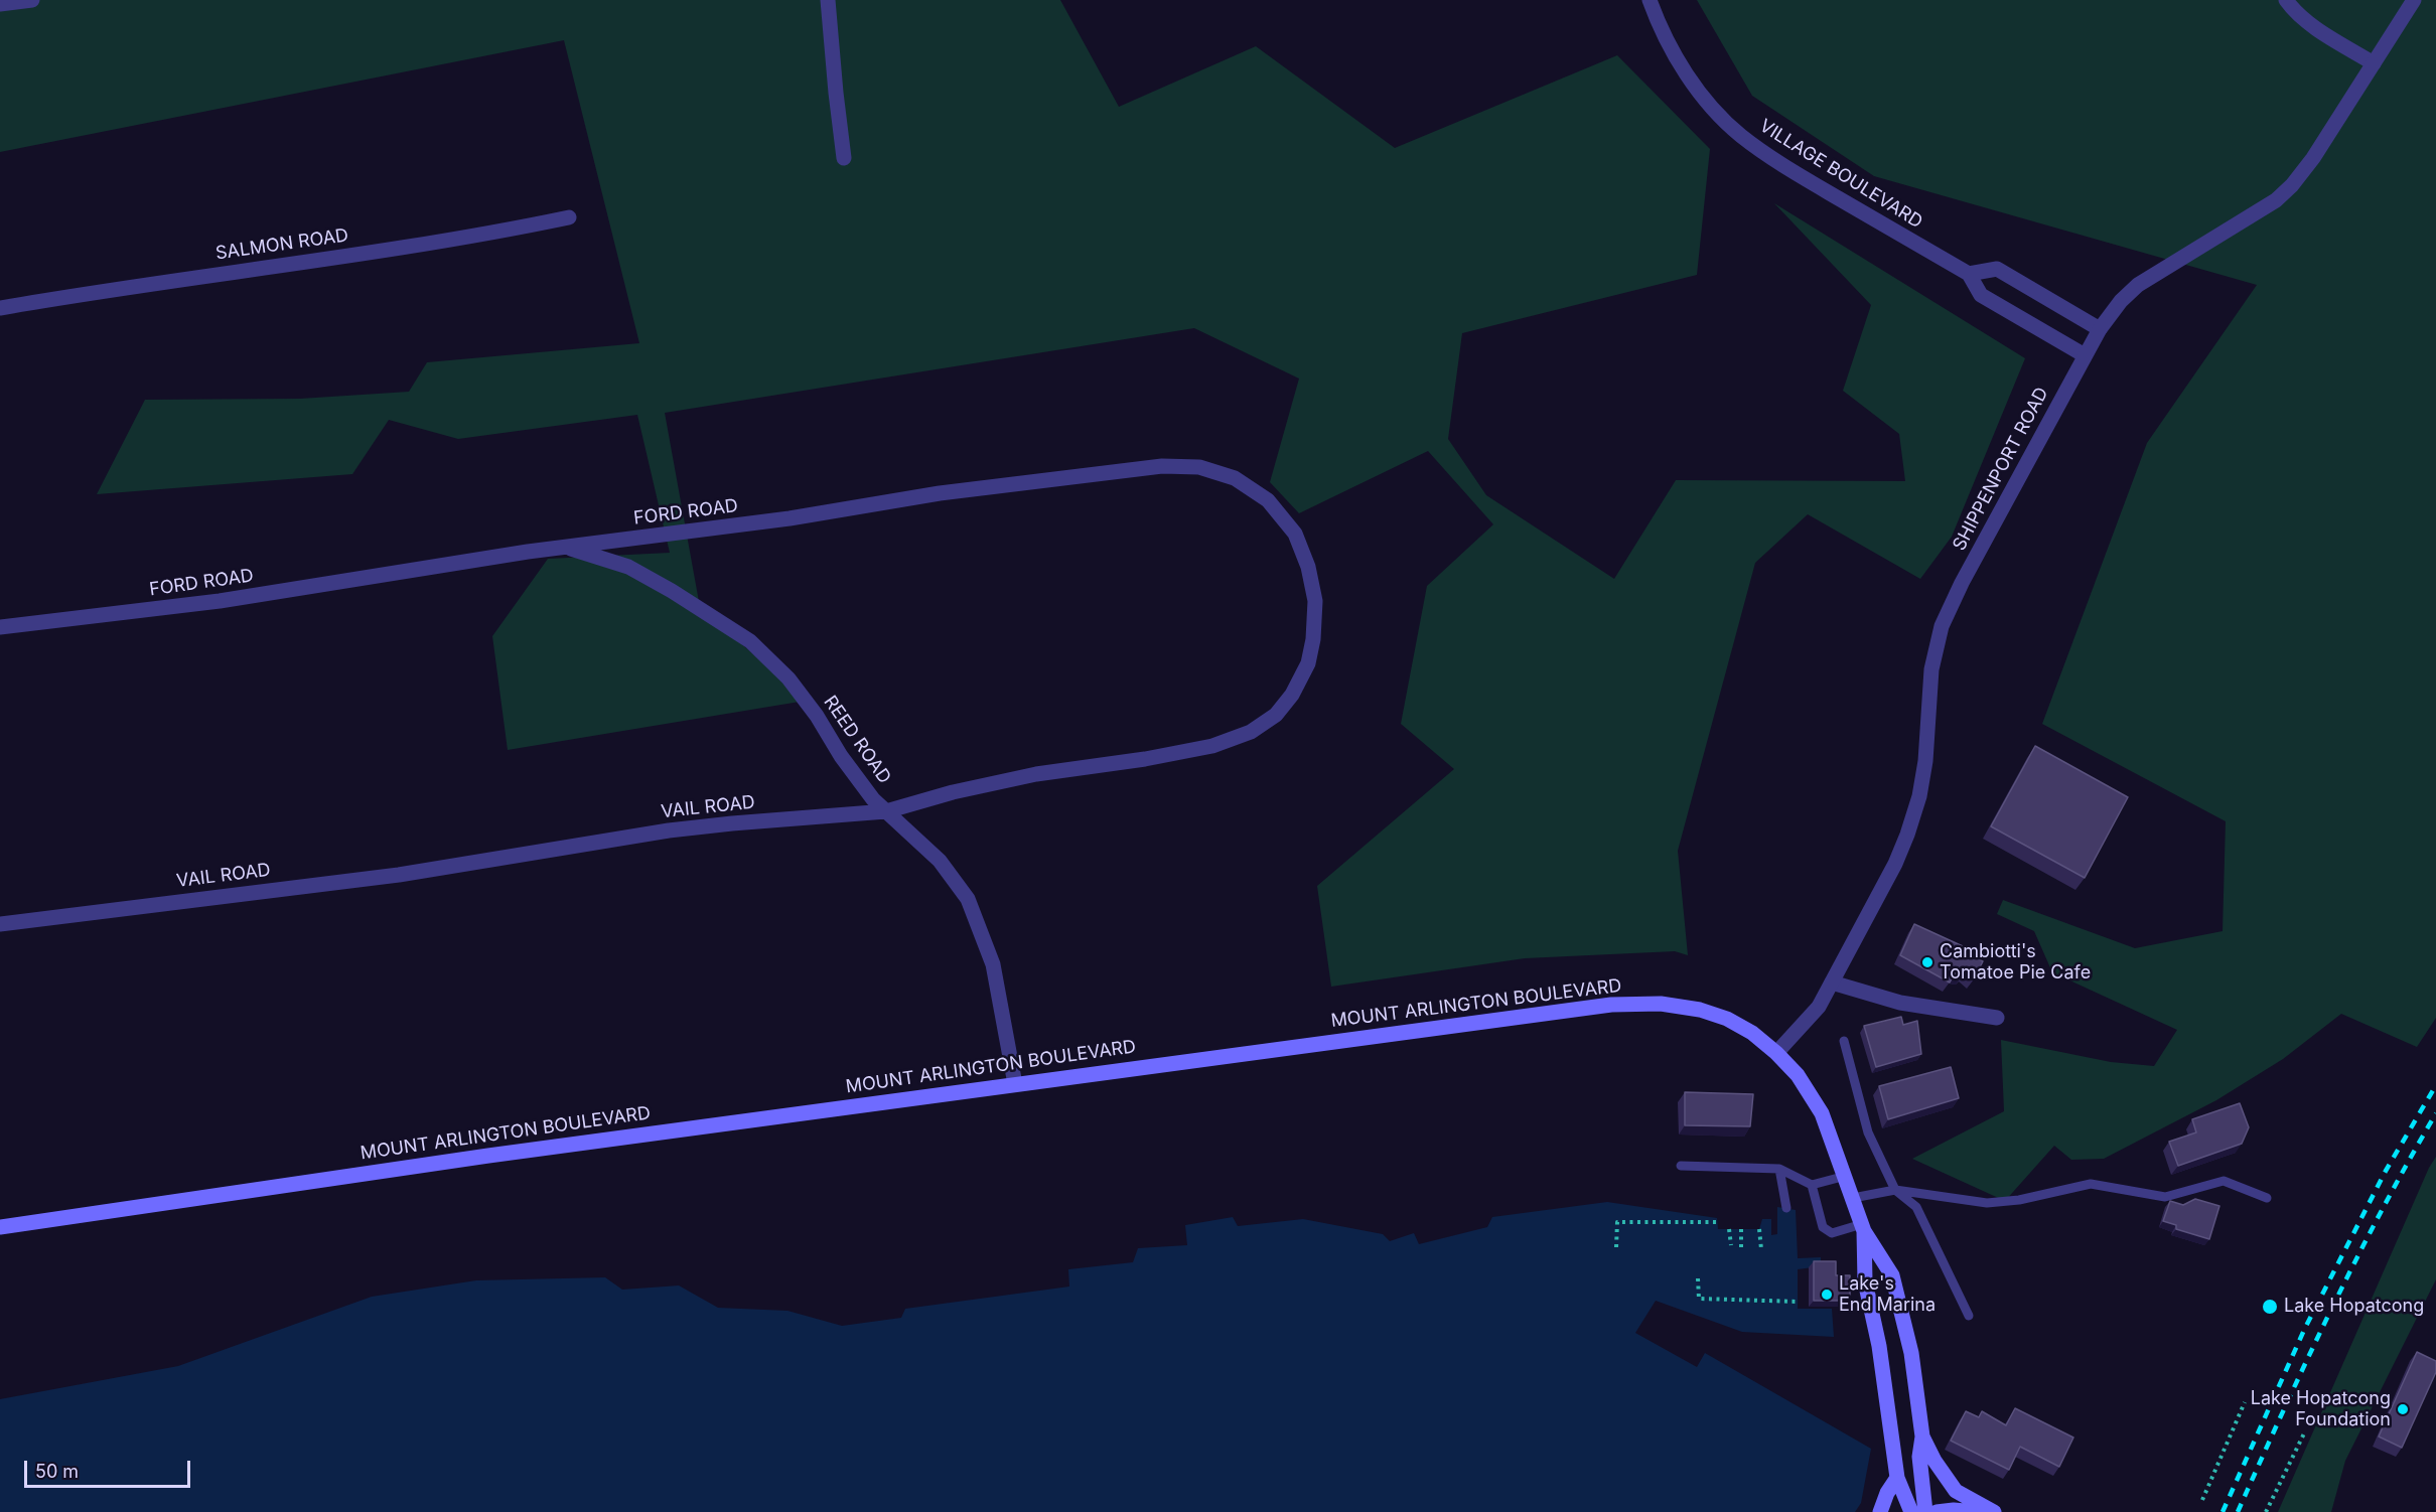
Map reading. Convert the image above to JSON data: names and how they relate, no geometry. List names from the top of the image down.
{
  "streets": {
    "main road": ["MOUNT ARLINGTON BOULEVARD"],
    "street": [
      "VILLAGE BOULEVARD",
      "SALMON ROAD",
      "SHIPPENPORT ROAD",
      "FORD ROAD",
      "REED ROAD",
      "VAIL ROAD"
    ]
  },
  "crossings": [
    ["VILLAGE BOULEVARD", "SHIPPENPORT ROAD"],
    ["SHIPPENPORT ROAD", "MOUNT ARLINGTON BOULEVARD"],
    ["FORD ROAD", "REED ROAD"],
    ["FORD ROAD", "VAIL ROAD"],
    ["REED ROAD", "VAIL ROAD"],
    ["REED ROAD", "MOUNT ARLINGTON BOULEVARD"]
  ],
  "places": [
    "Cambiotti's Tomatoe Pie Cafe",
    "Lake's End Marina",
    "Lake Hopatcong",
    "Lake Hopatcong Foundation"
  ],
  "scale_bar": "50 m"
}
